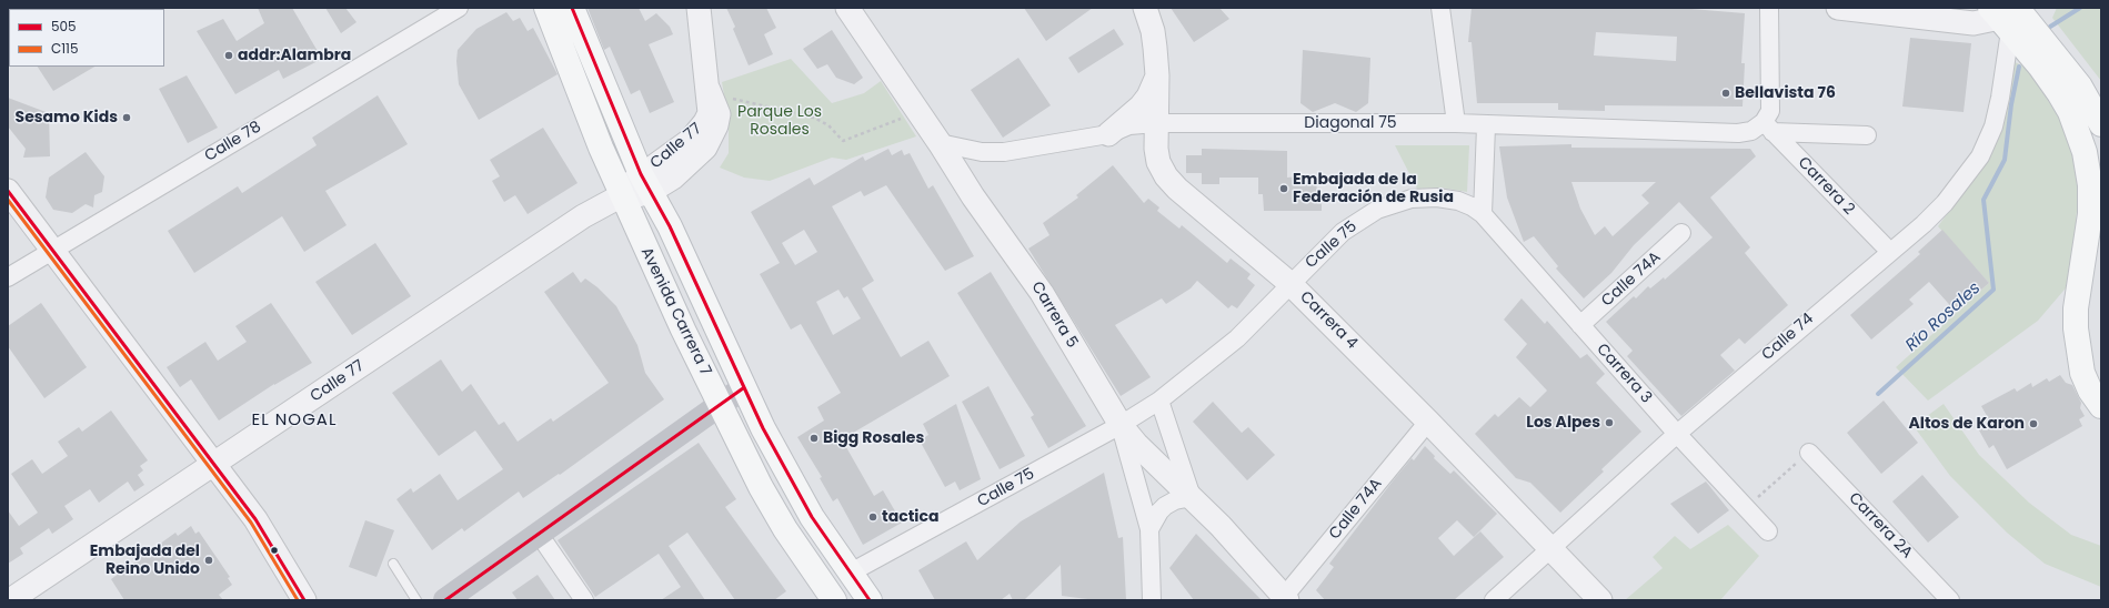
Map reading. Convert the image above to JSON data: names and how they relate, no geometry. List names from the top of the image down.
{
  "streets": {
    "main road": ["Avenida Carrera 7"],
    "street": [
      "Diagonal 75",
      "Calle 78",
      "Calle 77",
      "Carrera 2",
      "Calle 75",
      "Calle 74A",
      "Carrera 5",
      "Carrera 4",
      "Calle 74",
      "Carrera 3",
      "Carrera 2A"
    ]
  },
  "crossings": [
    ["Diagonal 75", "Carrera 2"],
    ["Diagonal 75", "Carrera 5"],
    ["Diagonal 75", "Carrera 4"],
    ["Calle 77", "Avenida Carrera 7"],
    ["Carrera 2", "Calle 74"],
    ["Calle 75", "Avenida Carrera 7"],
    ["Calle 75", "Carrera 5"],
    ["Calle 75", "Carrera 4"],
    ["Calle 75", "Carrera 3"],
    ["Calle 74A", "Carrera 5"],
    ["Calle 74A", "Carrera 4"],
    ["Calle 74A", "Carrera 3"],
    ["Carrera 4", "Calle 74"],
    ["Calle 74", "Carrera 3"]
  ],
  "districts": ["EL NOGAL"],
  "water": ["Río Rosales"],
  "parks": ["Parque Los Rosales"],
  "places": [
    "addr:Alambra",
    "Bellavista 76",
    "Sesamo Kids",
    "Embajada de la Federación de Rusia",
    "Los Alpes",
    "Altos de Karon",
    "Bigg Rosales",
    "tactica",
    "Embajada del Reino Unido"
  ],
  "lines": ["transit line 505", "transit line C115"],
  "legend": ["505", "C115"]
}
